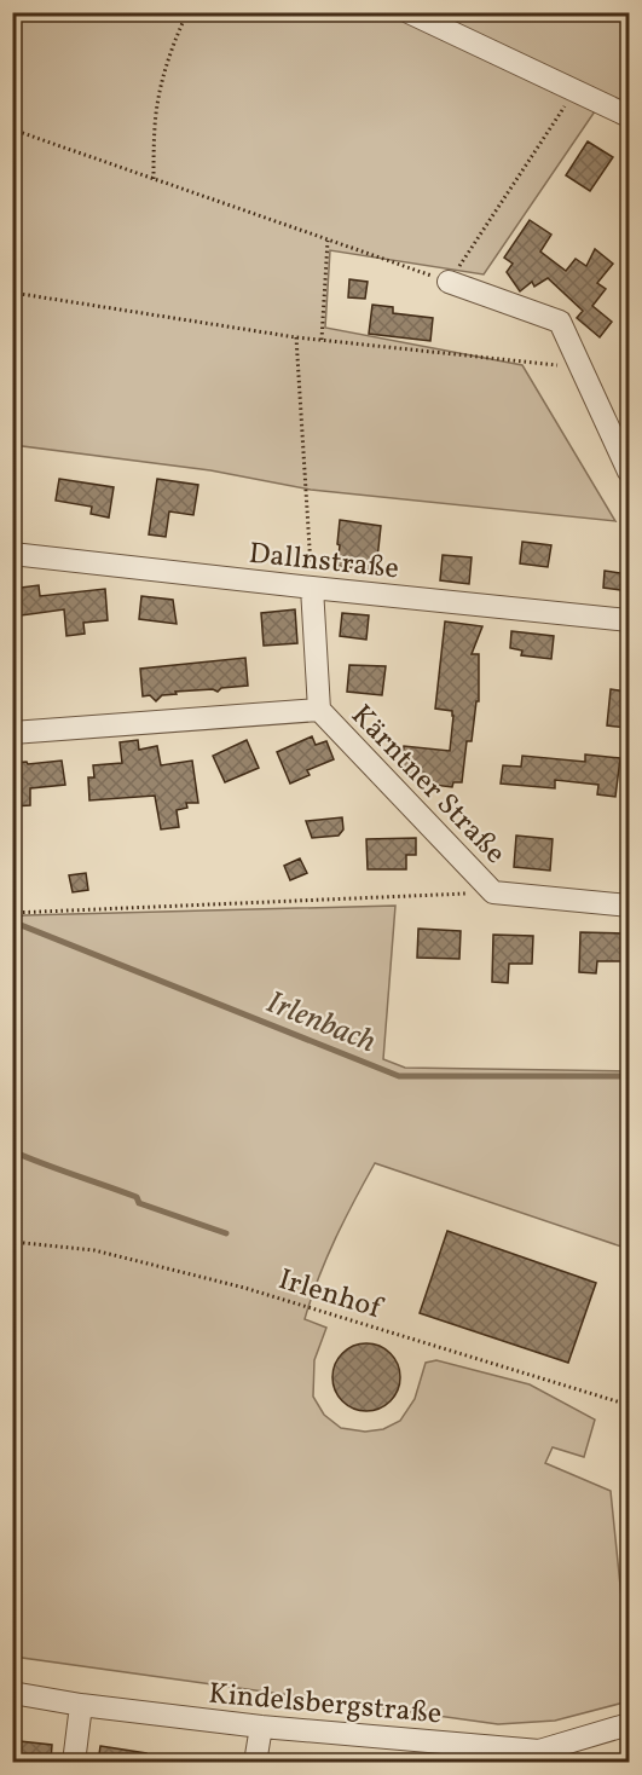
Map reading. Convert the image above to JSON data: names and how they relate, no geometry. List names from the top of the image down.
{
  "streets": {
    "street": ["Dallnstraße", "Kärntner Straße", "Kindelsbergstraße"],
    "path": ["Irlenhof"]
  },
  "crossings": [
    ["Dallnstraße", "Kärntner Straße"]
  ],
  "water": ["Irlenbach"]
}
